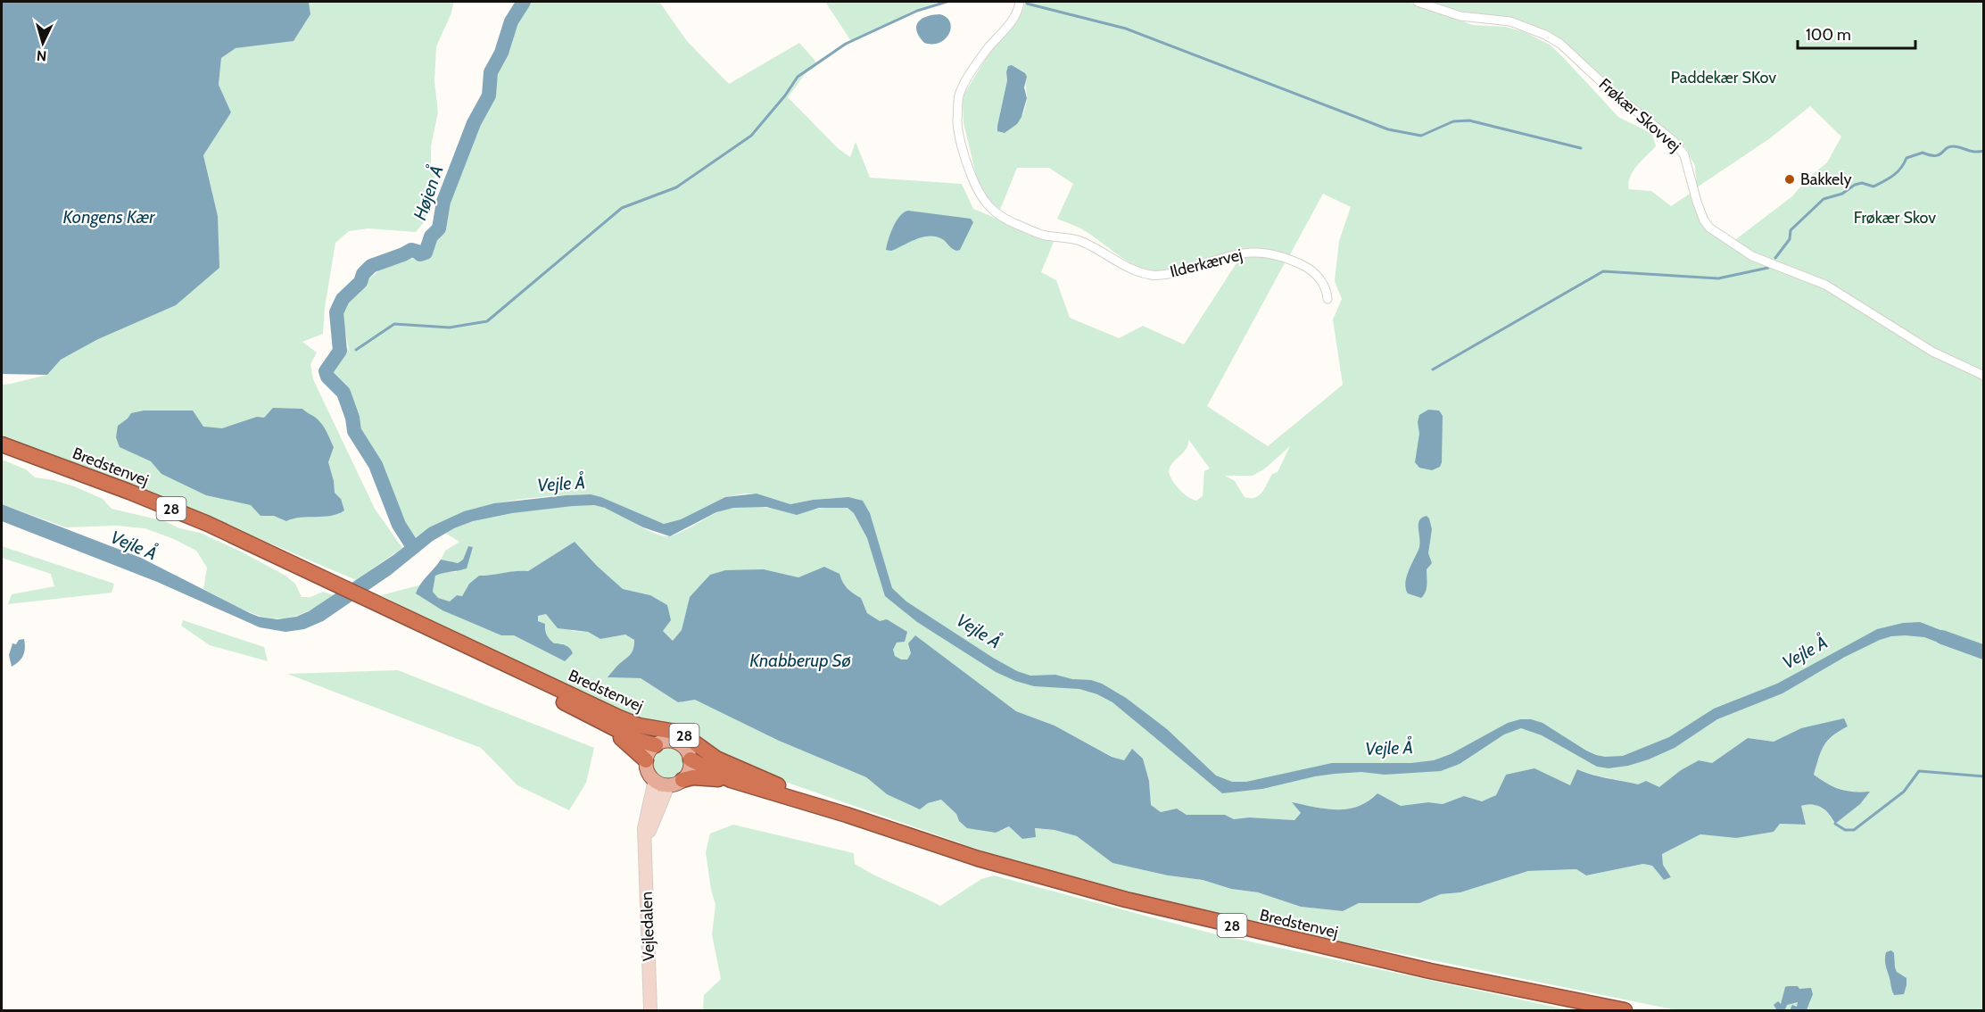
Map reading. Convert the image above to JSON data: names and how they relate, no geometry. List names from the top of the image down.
{
  "streets": {
    "highway": ["Bredstenvej", "28"],
    "street": ["Frøkær Skovvej", "Ilderkærvej", "Vejledalen"]
  },
  "crossings": [
    ["Bredstenvej", "28"],
    ["Bredstenvej", "Vejledalen"],
    ["28", "Vejledalen"]
  ],
  "water": [
    "Højen Å",
    "Kongens Kær",
    "Vejle Å",
    "Knabberup Sø"
  ],
  "parks": ["Paddekær SKov", "Frøkær Skov"],
  "places": ["Bakkely"],
  "scale_bar": "100 m",
  "north": "bottom"
}
